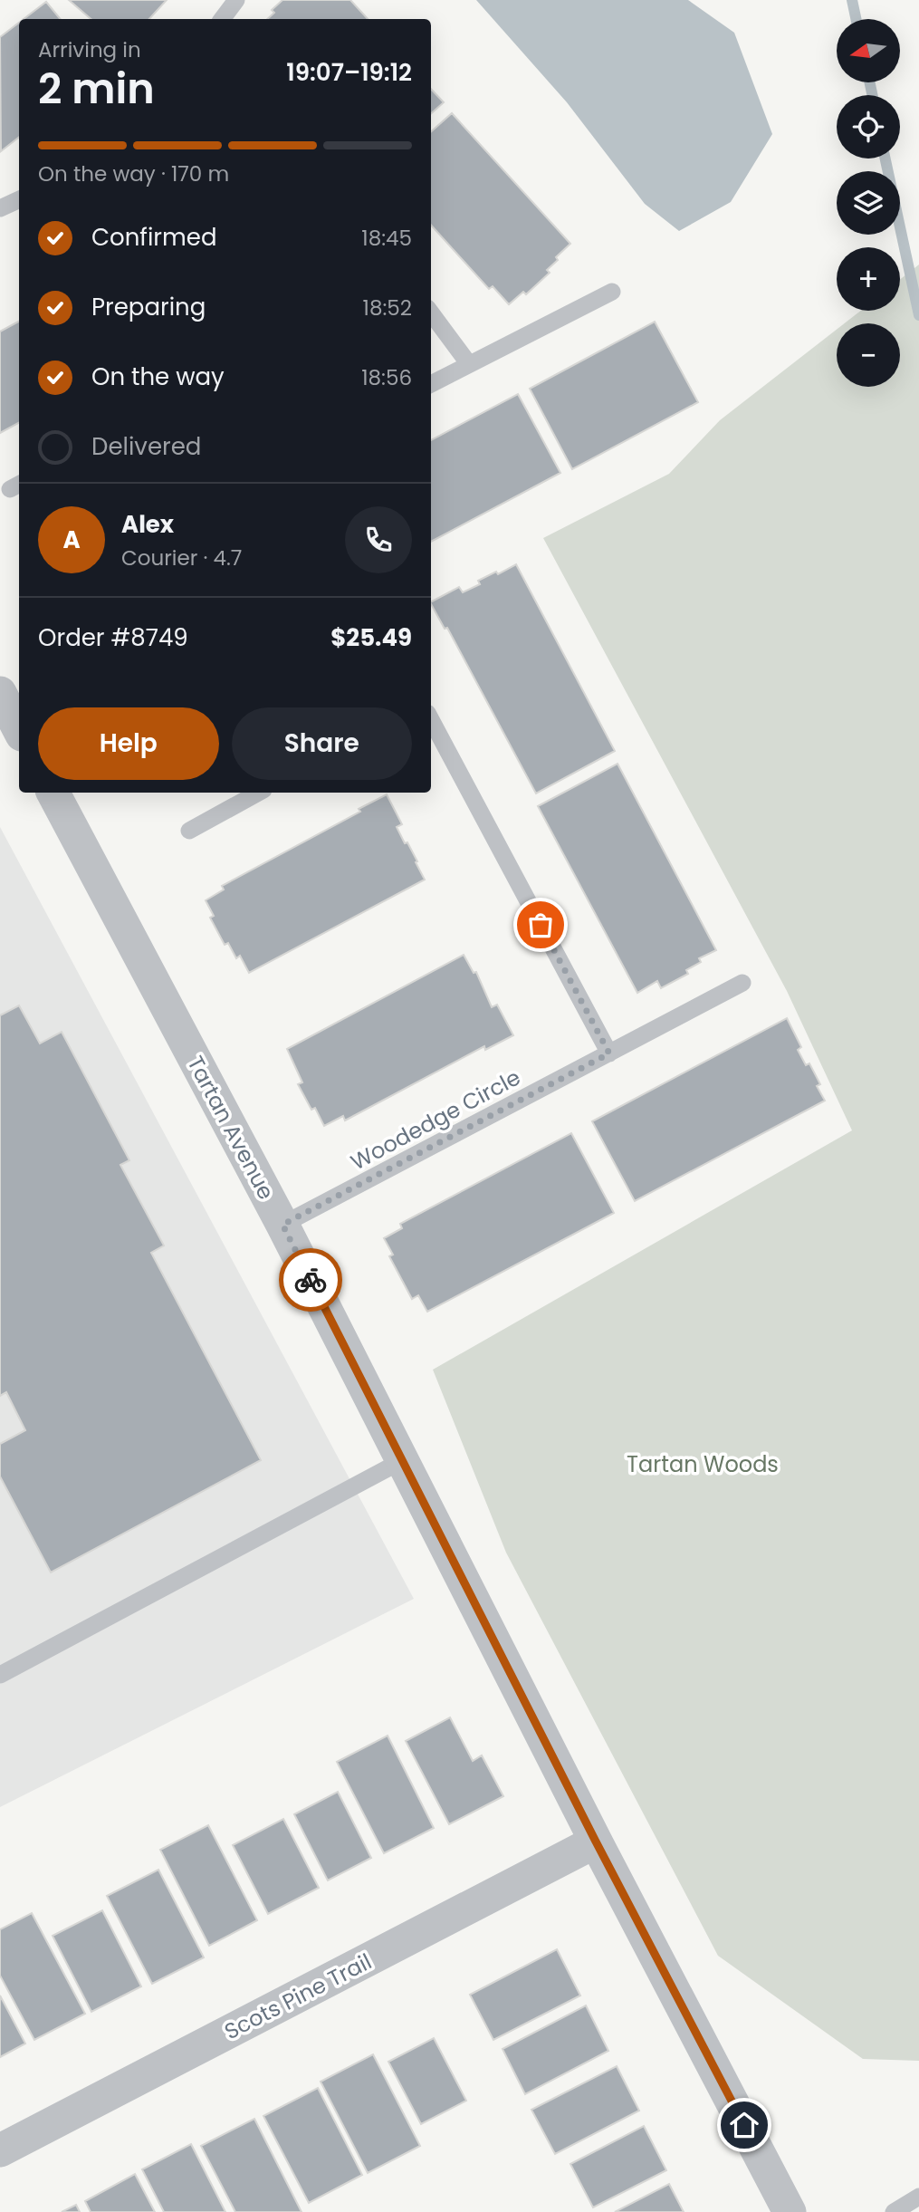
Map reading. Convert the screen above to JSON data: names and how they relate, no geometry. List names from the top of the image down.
{
  "streets": {
    "street": ["Tartan Avenue", "Scots Pine Trail"],
    "lane": ["Woodedge Circle"]
  },
  "crossings": [
    ["Woodedge Circle", "Tartan Avenue"],
    ["Tartan Avenue", "Scots Pine Trail"]
  ],
  "parks": ["Tartan Woods"],
  "north": "left",
  "page": {
    "map_buttons": ["+", "−"],
    "heading": ["2 min", "Arriving in", "19:07–19:12"],
    "panel": [
      "Alex",
      "Courier · 4.7",
      "Order #8749",
      "$25.49"
    ],
    "bar": "On the way · 170 m",
    "list": [
      ["Confirmed", "18:45"],
      ["Preparing", "18:52"],
      ["On the way", "18:56"],
      "Delivered"
    ],
    "round": "A",
    "buttons": ["Help", "Share"]
  }
}
